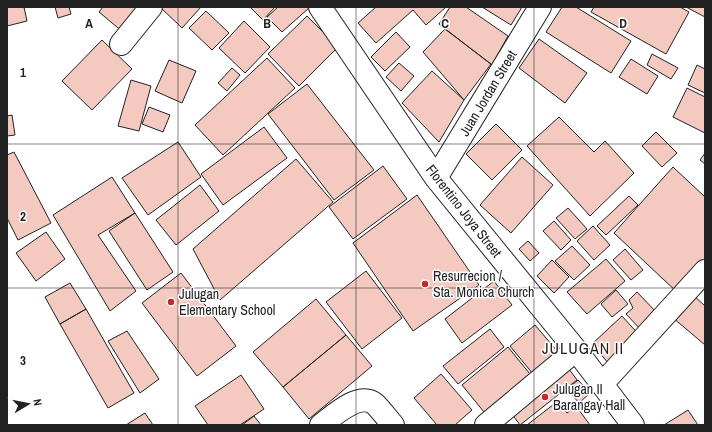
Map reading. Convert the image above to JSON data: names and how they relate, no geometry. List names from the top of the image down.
{
  "streets": {
    "street": ["Juan Jordan Street", "Florentino Joya Street"]
  },
  "crossings": [
    ["Juan Jordan Street", "Florentino Joya Street"]
  ],
  "districts": ["JULUGAN II"],
  "places": ["Resurrecion / Sta. Monica Church", "Julugan Elementary School", "Julugan II Barangay Hall"],
  "north": "right",
  "grid": {
    "columns": [
      "A",
      "B",
      "C",
      "D"
    ],
    "rows": ["1", "2", "3"]
  }
}
